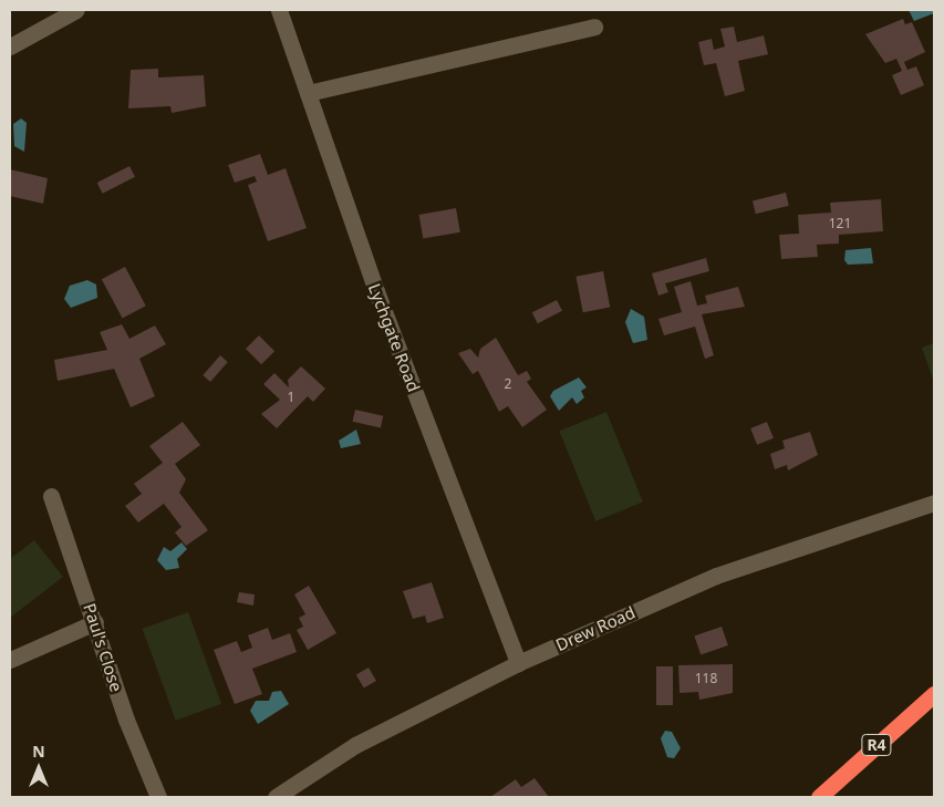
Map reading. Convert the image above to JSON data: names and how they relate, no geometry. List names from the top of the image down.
{
  "streets": {
    "highway": ["R4"],
    "street": ["Lychgate Road", "Drew Road", "Paul's Close"]
  },
  "crossings": [
    ["Lychgate Road", "Drew Road"]
  ],
  "house_numbers": [
    "121",
    "2",
    "1",
    "118"
  ],
  "north": "top"
}
